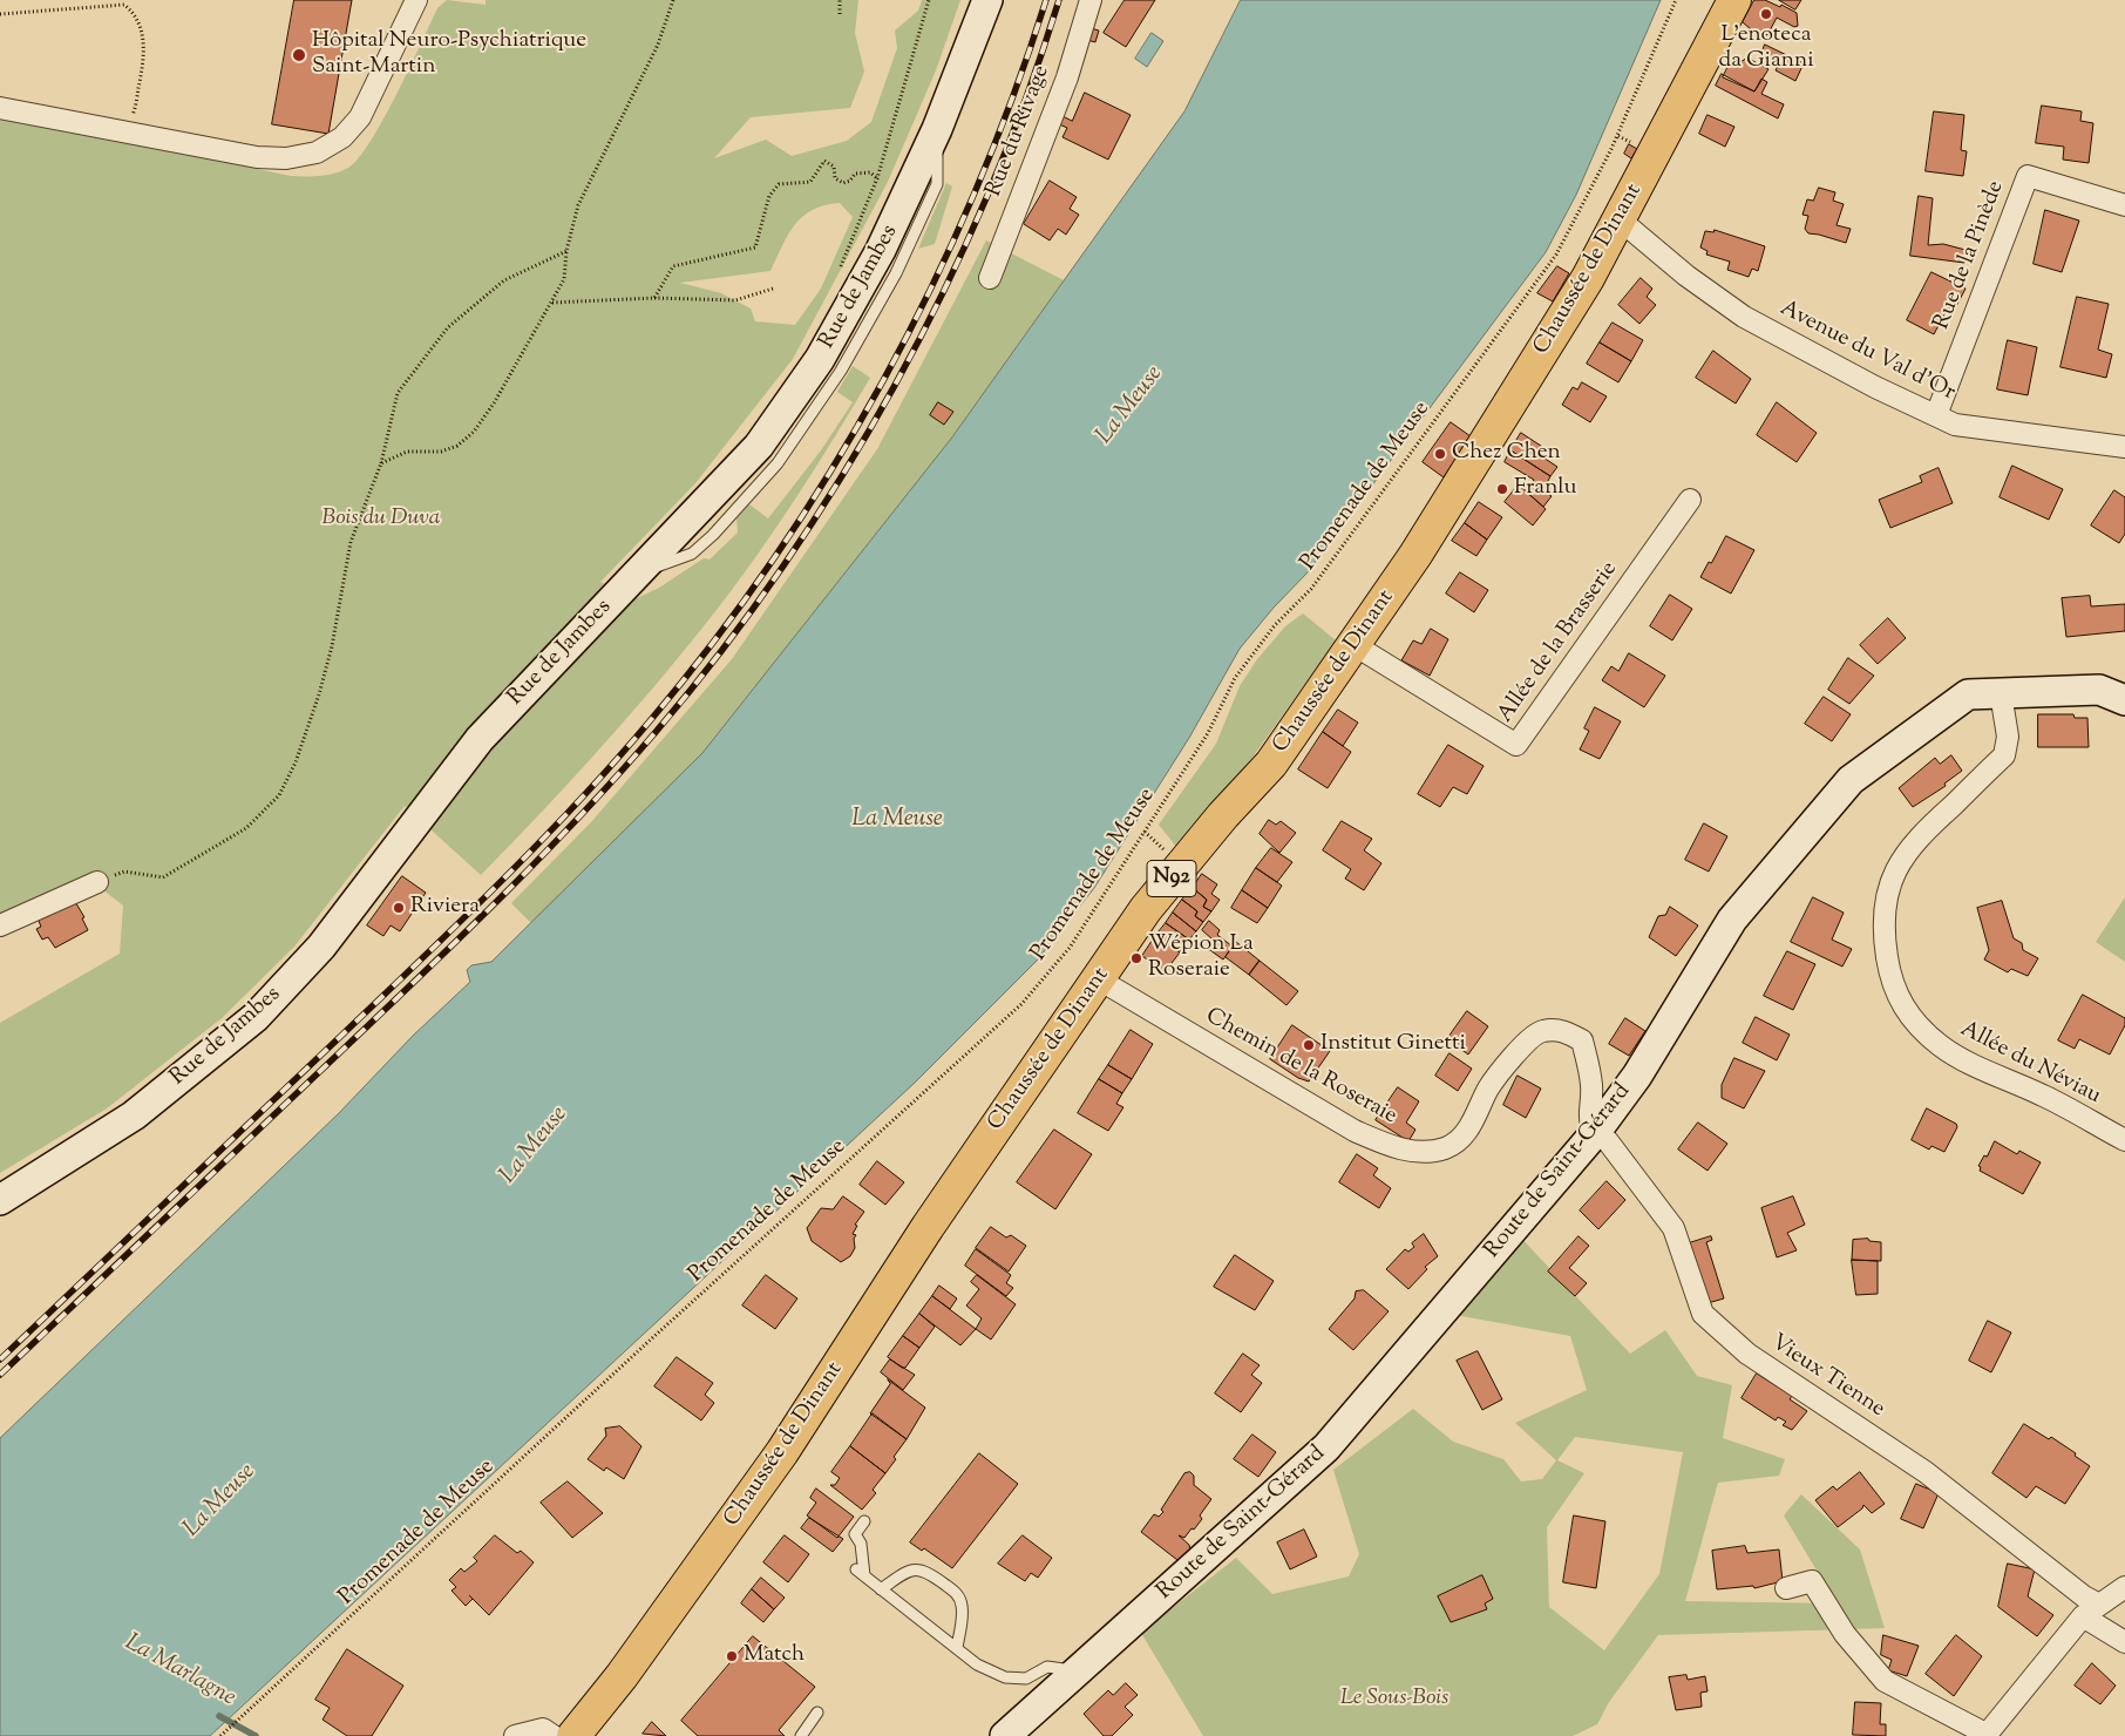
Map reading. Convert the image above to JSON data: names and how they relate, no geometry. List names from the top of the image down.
{
  "streets": {
    "main road": [
      "Chaussée de Dinant",
      "Rue de Jambes",
      "N92",
      "Route de Saint-Gérard"
    ],
    "street": [
      "Rue du Rivage",
      "Rue de la Pinède",
      "Avenue du Val d'Or",
      "Allée de la Brasserie",
      "Allée du Néviau",
      "Chemin de la Roseraie",
      "Vieux Tienne"
    ],
    "path": ["Promenade de Meuse"]
  },
  "crossings": [
    ["Rue de la Pinède", "Avenue du Val d'Or"],
    ["Chaussée de Dinant", "Avenue du Val d'Or"],
    ["Chaussée de Dinant", "Allée de la Brasserie"],
    ["Chaussée de Dinant", "Chemin de la Roseraie"],
    ["Allée du Néviau", "Route de Saint-Gérard"],
    ["Chemin de la Roseraie", "Route de Saint-Gérard"],
    ["Chemin de la Roseraie", "Vieux Tienne"],
    ["Route de Saint-Gérard", "Vieux Tienne"]
  ],
  "water": ["La Meuse", "La Marlagne"],
  "parks": ["Bois du Duva", "Le Sous-Bois"],
  "places": [
    "L'enoteca da Gianni",
    "Hôpital Neuro-Psychiatrique Saint-Martin",
    "Chez Chen",
    "Franlu",
    "Riviera",
    "Wépion La Roseraie",
    "Institut Ginetti",
    "Match"
  ]
}
